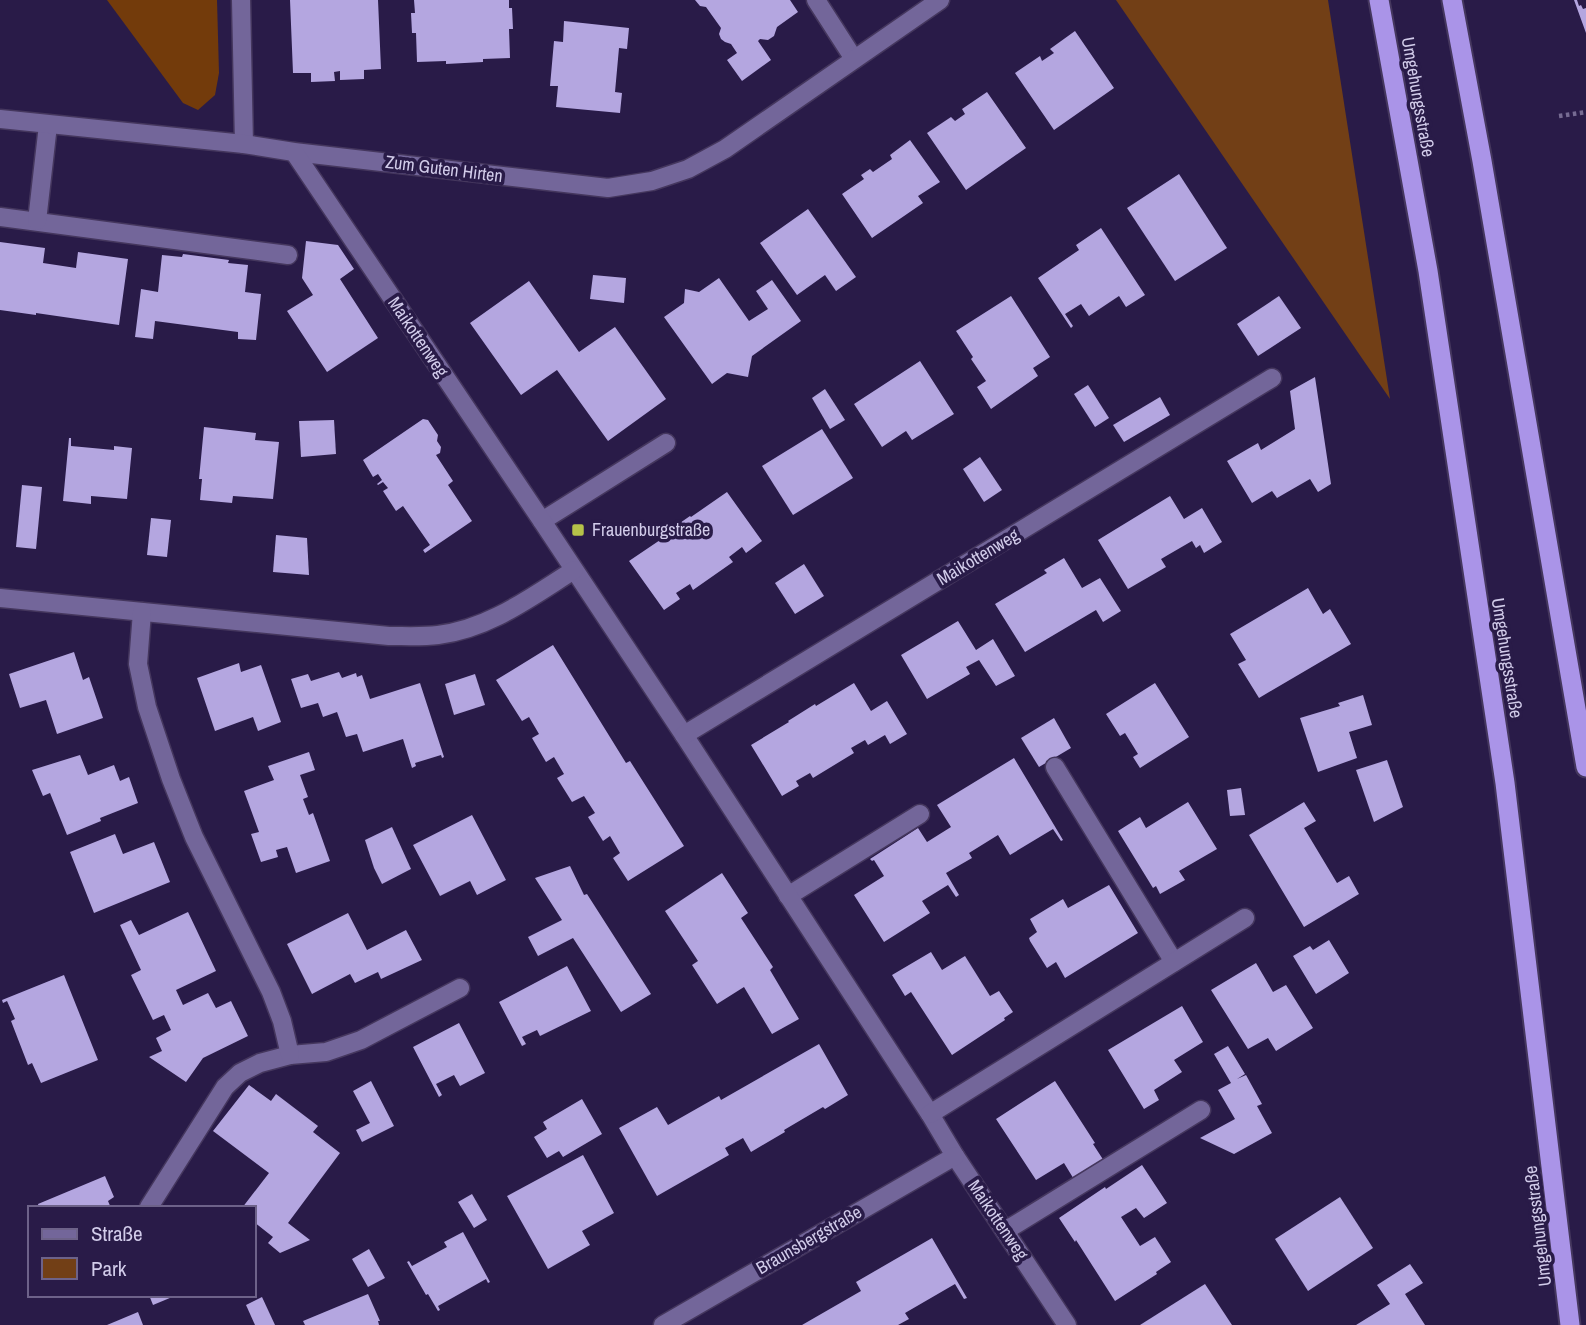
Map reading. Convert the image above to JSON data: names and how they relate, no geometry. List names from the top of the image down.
{
  "streets": {
    "highway": ["Umgehungsstraße"],
    "street": ["Zum Guten Hirten", "Maikottenweg", "Braunsbergstraße"]
  },
  "crossings": [
    ["Zum Guten Hirten", "Maikottenweg"],
    ["Maikottenweg", "Braunsbergstraße"]
  ],
  "places": {
    "transit": ["Frauenburgstraße"]
  },
  "legend": ["Straße", "Park"]
}
